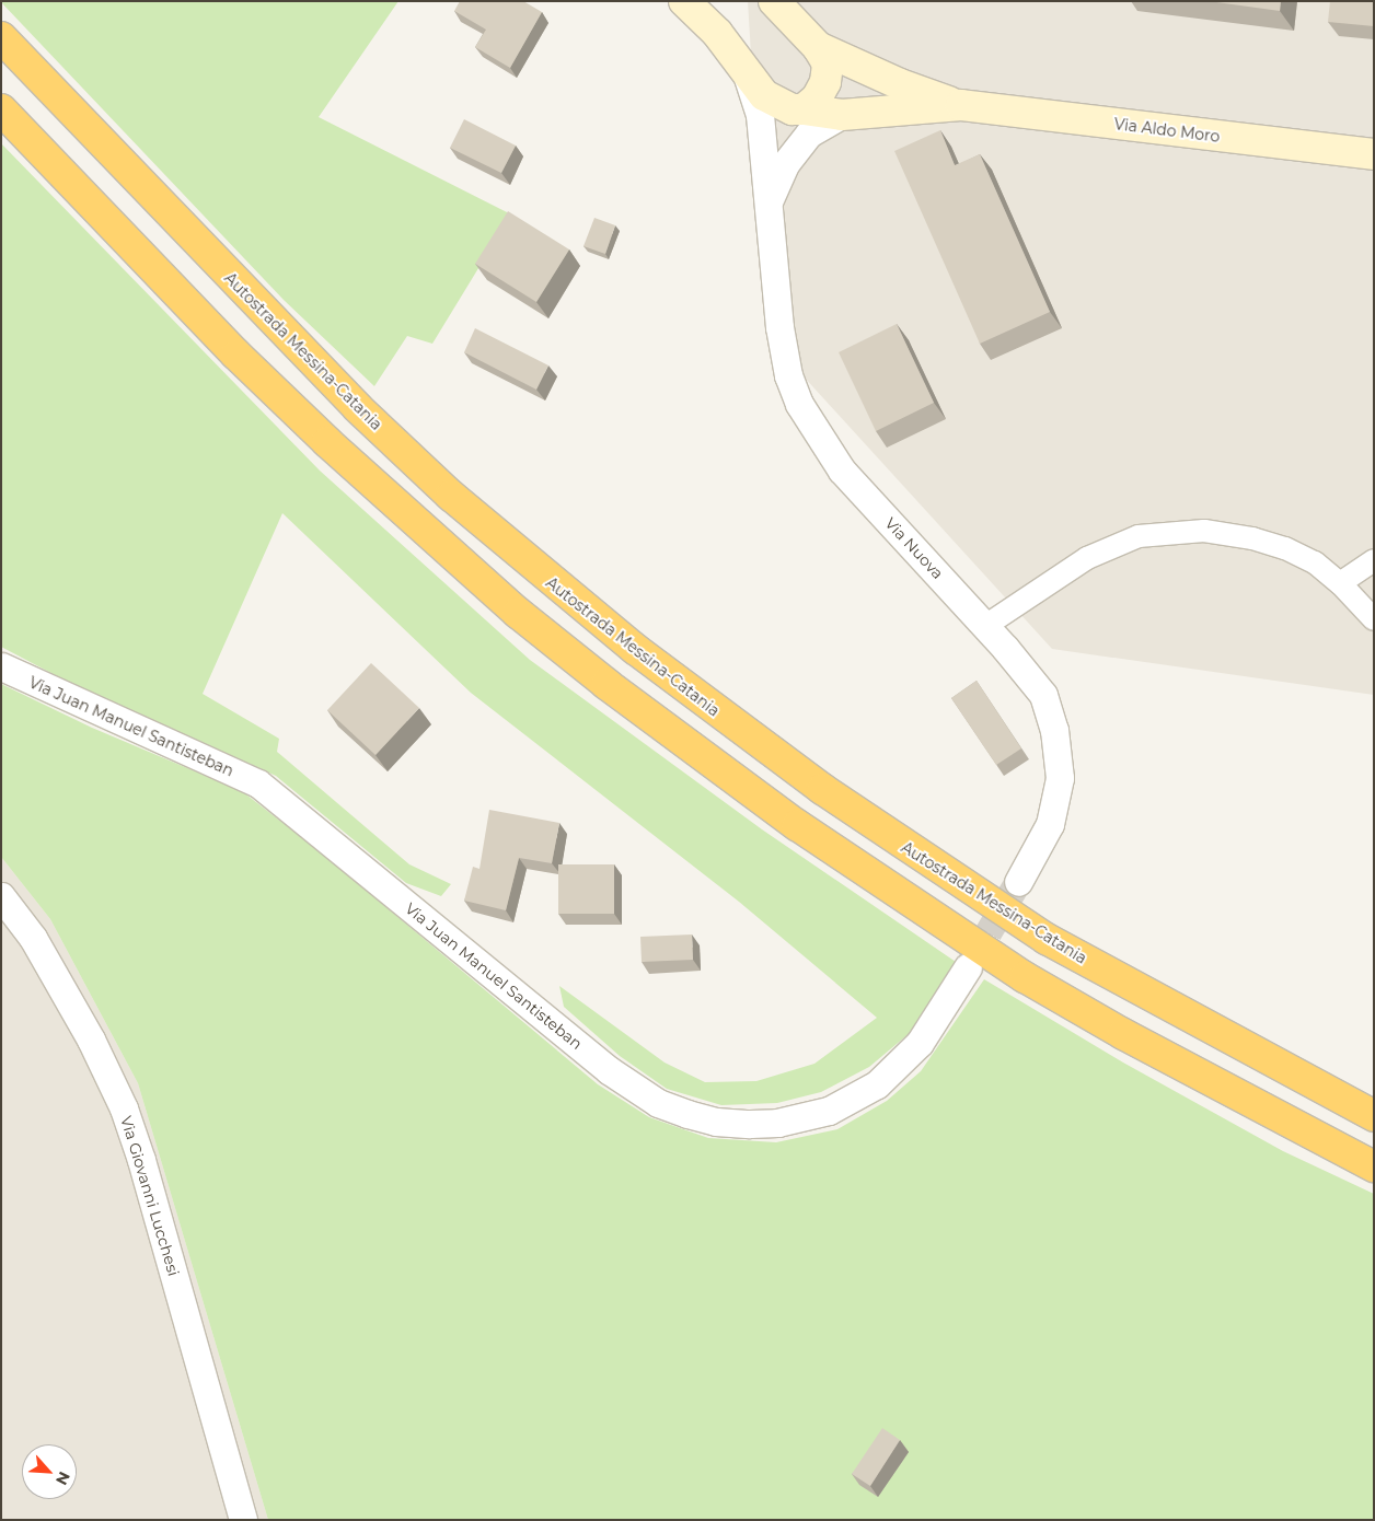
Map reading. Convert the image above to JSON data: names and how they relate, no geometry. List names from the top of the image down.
{
  "streets": {
    "highway": ["Autostrada Messina-Catania"],
    "main road": ["Via Aldo Moro"],
    "street": ["Via Nuova", "Via Juan Manuel Santisteban", "Via Giovanni Lucchesi"]
  },
  "north": "bottom right"
}
